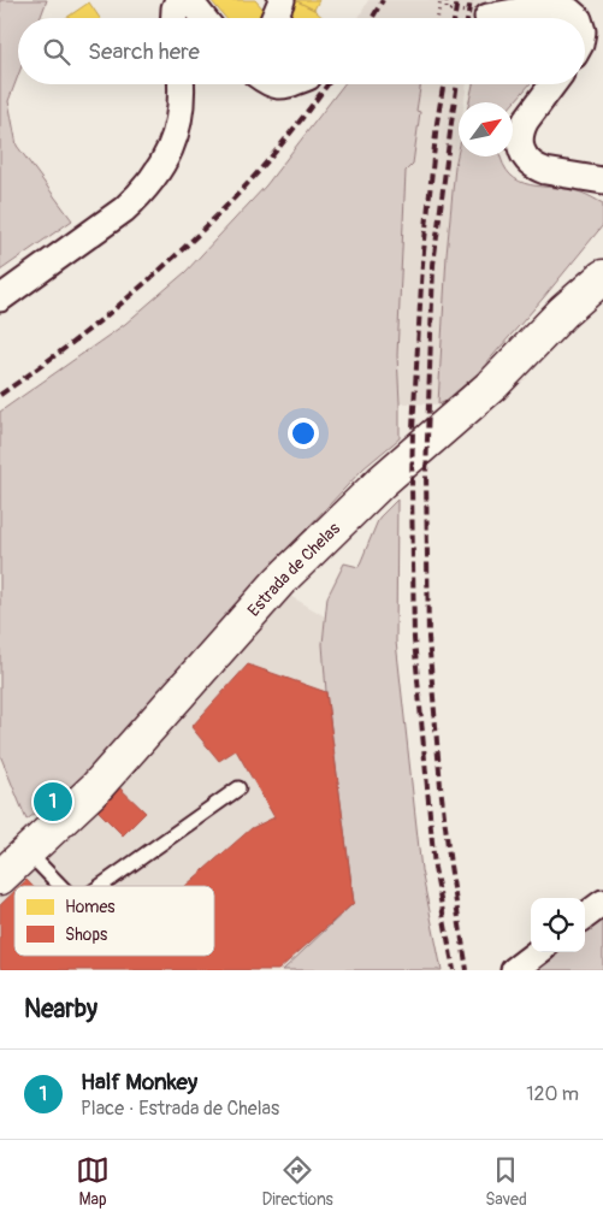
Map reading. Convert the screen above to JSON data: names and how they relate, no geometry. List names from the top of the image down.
{
  "streets": {
    "main road": ["Estrada de Chelas"]
  },
  "legend": ["Homes", "Shops"],
  "north": "top right",
  "page": {
    "search": "Search here",
    "pins": "1",
    "heading": "Nearby",
    "list": [
      {
        "mark": "1",
        "name": "Half Monkey",
        "note": "Place · Estrada de Chelas",
        "value": "120 m"
      }
    ],
    "nav": ["Map", "Directions", "Saved"]
  }
}
